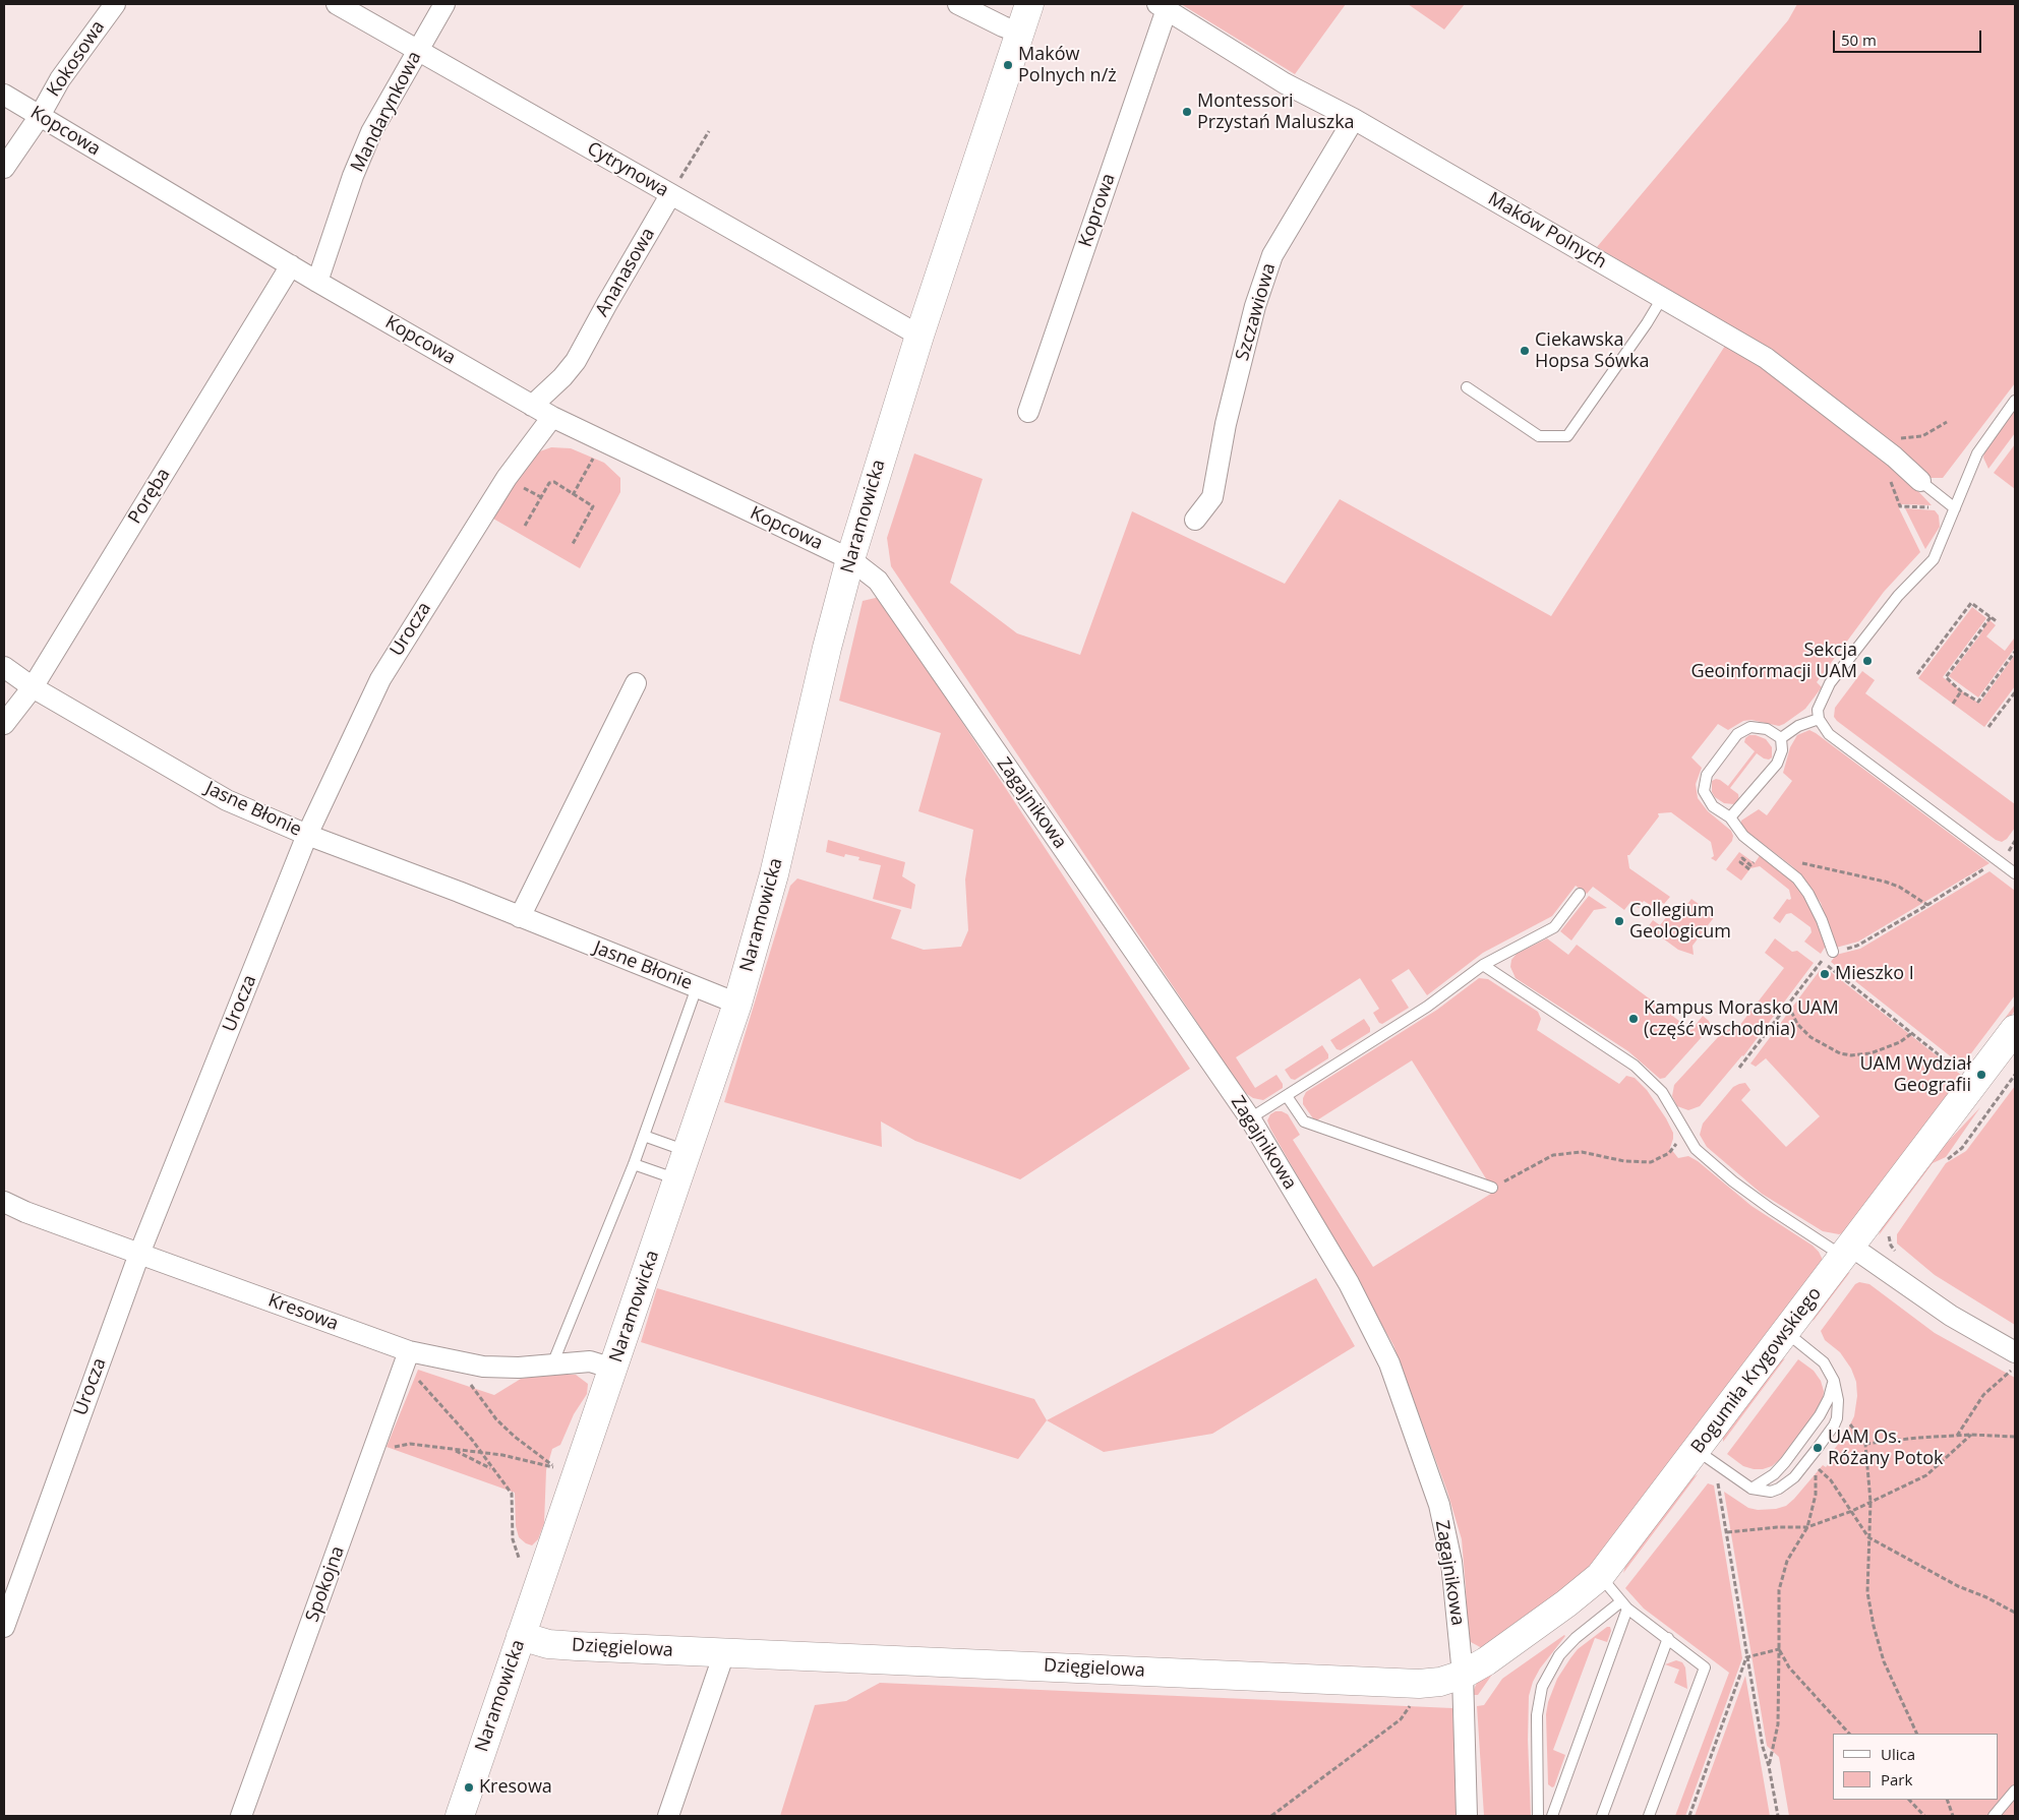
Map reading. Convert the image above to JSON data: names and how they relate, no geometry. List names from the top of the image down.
{
  "streets": {
    "street": [
      "Kokosowa",
      "Mandarynkowa",
      "Kopcowa",
      "Cytrynowa",
      "Koprowa",
      "Maków Polnych",
      "Ananasowa",
      "Szczawiowa",
      "Poręba",
      "Naramowicka",
      "Urocza",
      "Zagajnikowa",
      "Jasne Błonie",
      "Kresowa",
      "Bogumiła Krygowskiego",
      "Spokojna",
      "Dzięgielowa"
    ]
  },
  "crossings": [
    ["Kokosowa", "Kopcowa"],
    ["Mandarynkowa", "Kopcowa"],
    ["Mandarynkowa", "Cytrynowa"],
    ["Kopcowa", "Ananasowa"],
    ["Kopcowa", "Poręba"],
    ["Kopcowa", "Naramowicka"],
    ["Kopcowa", "Urocza"],
    ["Kopcowa", "Zagajnikowa"],
    ["Cytrynowa", "Ananasowa"],
    ["Cytrynowa", "Naramowicka"],
    ["Koprowa", "Maków Polnych"],
    ["Maków Polnych", "Szczawiowa"],
    ["Poręba", "Jasne Błonie"],
    ["Naramowicka", "Zagajnikowa"],
    ["Naramowicka", "Jasne Błonie"],
    ["Naramowicka", "Kresowa"],
    ["Naramowicka", "Dzięgielowa"],
    ["Urocza", "Jasne Błonie"],
    ["Urocza", "Kresowa"],
    ["Zagajnikowa", "Bogumiła Krygowskiego"],
    ["Zagajnikowa", "Dzięgielowa"],
    ["Kresowa", "Spokojna"],
    ["Bogumiła Krygowskiego", "Dzięgielowa"]
  ],
  "places": [
    "Maków Polnych n/ż",
    "Montessori Przystań Maluszka",
    "Ciekawska Hopsa Sówka",
    "Sekcja Geoinformacji UAM",
    "Collegium Geologicum",
    "Mieszko I",
    "Kampus Morasko UAM (część wschodnia)",
    "UAM Wydział Geografii",
    "UAM Os. Różany Potok",
    "Kresowa"
  ],
  "legend": ["Ulica", "Park"],
  "scale_bar": "50 m"
}
